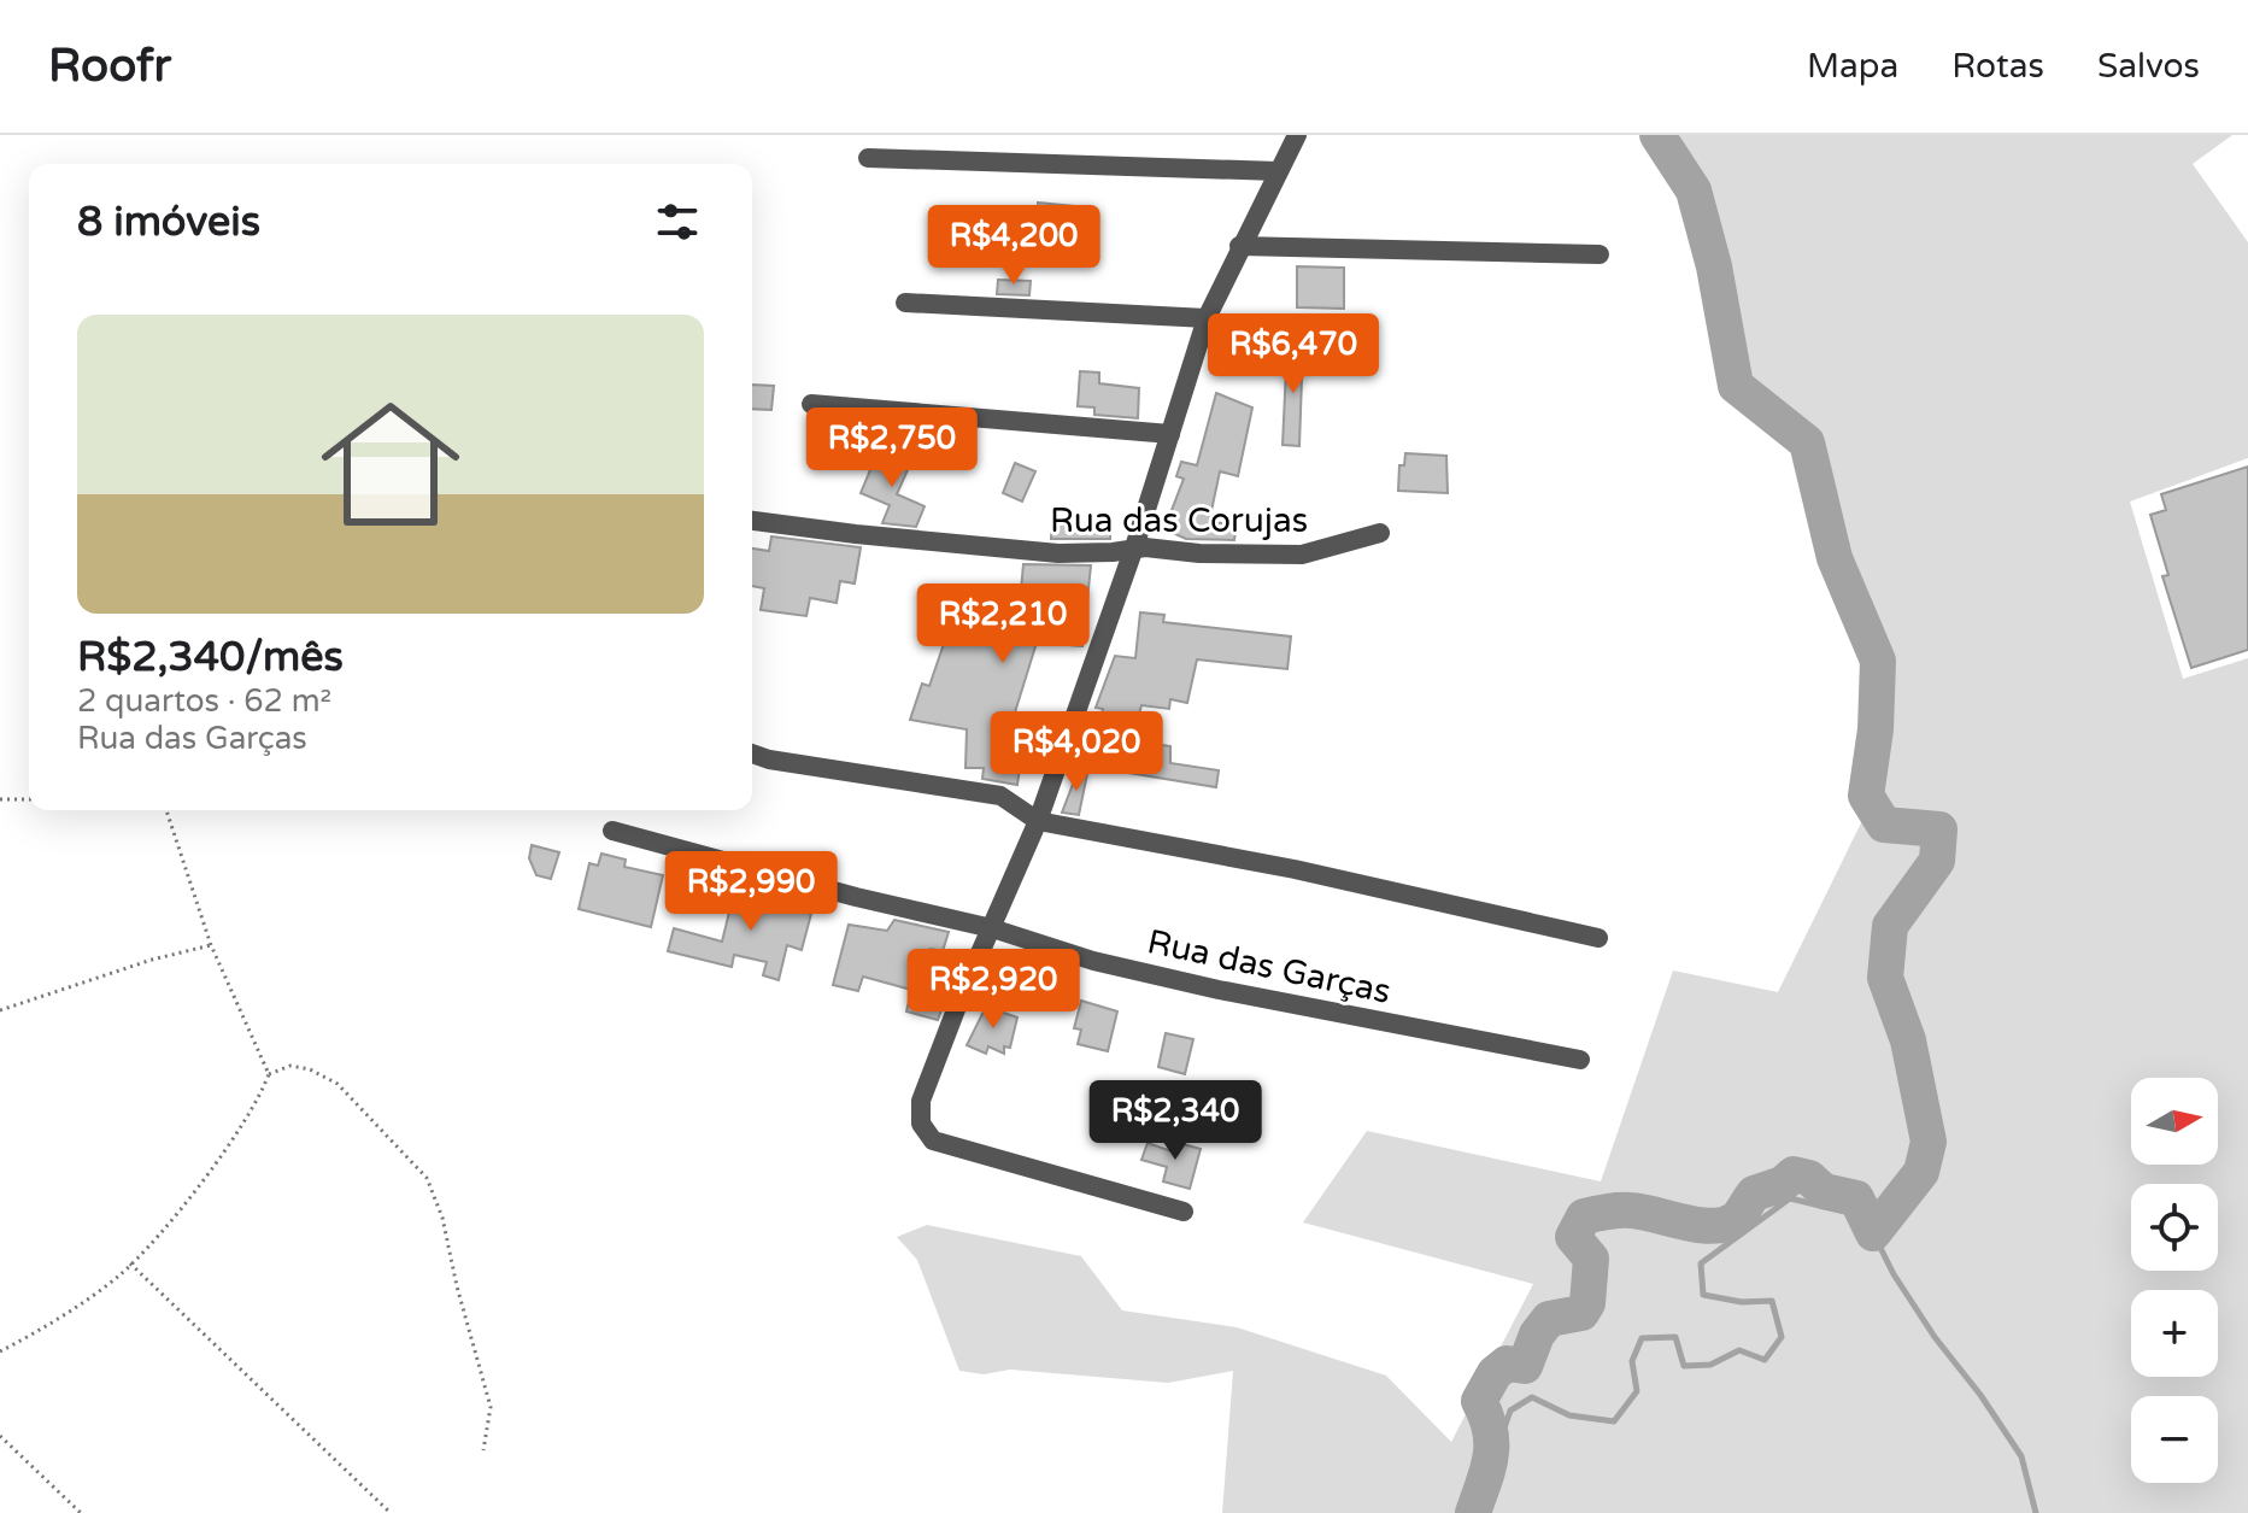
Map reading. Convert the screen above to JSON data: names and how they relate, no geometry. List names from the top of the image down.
{
  "streets": {
    "street": ["Rua das Corujas", "Rua das Garças"]
  },
  "north": "right",
  "page": {
    "header": "Roofr",
    "nav": ["Mapa", "Rotas", "Salvos"],
    "heading": "8 imóveis",
    "price": [
      "R$4,200",
      "R$6,470",
      "R$2,750",
      "R$2,210",
      "R$4,020",
      "R$2,990",
      "R$2,920",
      "R$2,340"
    ],
    "list": [
      {
        "name": "R$2,340/mês",
        "note": "2 quartos · 62 m² · Rua das Garças"
      }
    ],
    "map_buttons": ["+", "−"]
  }
}
